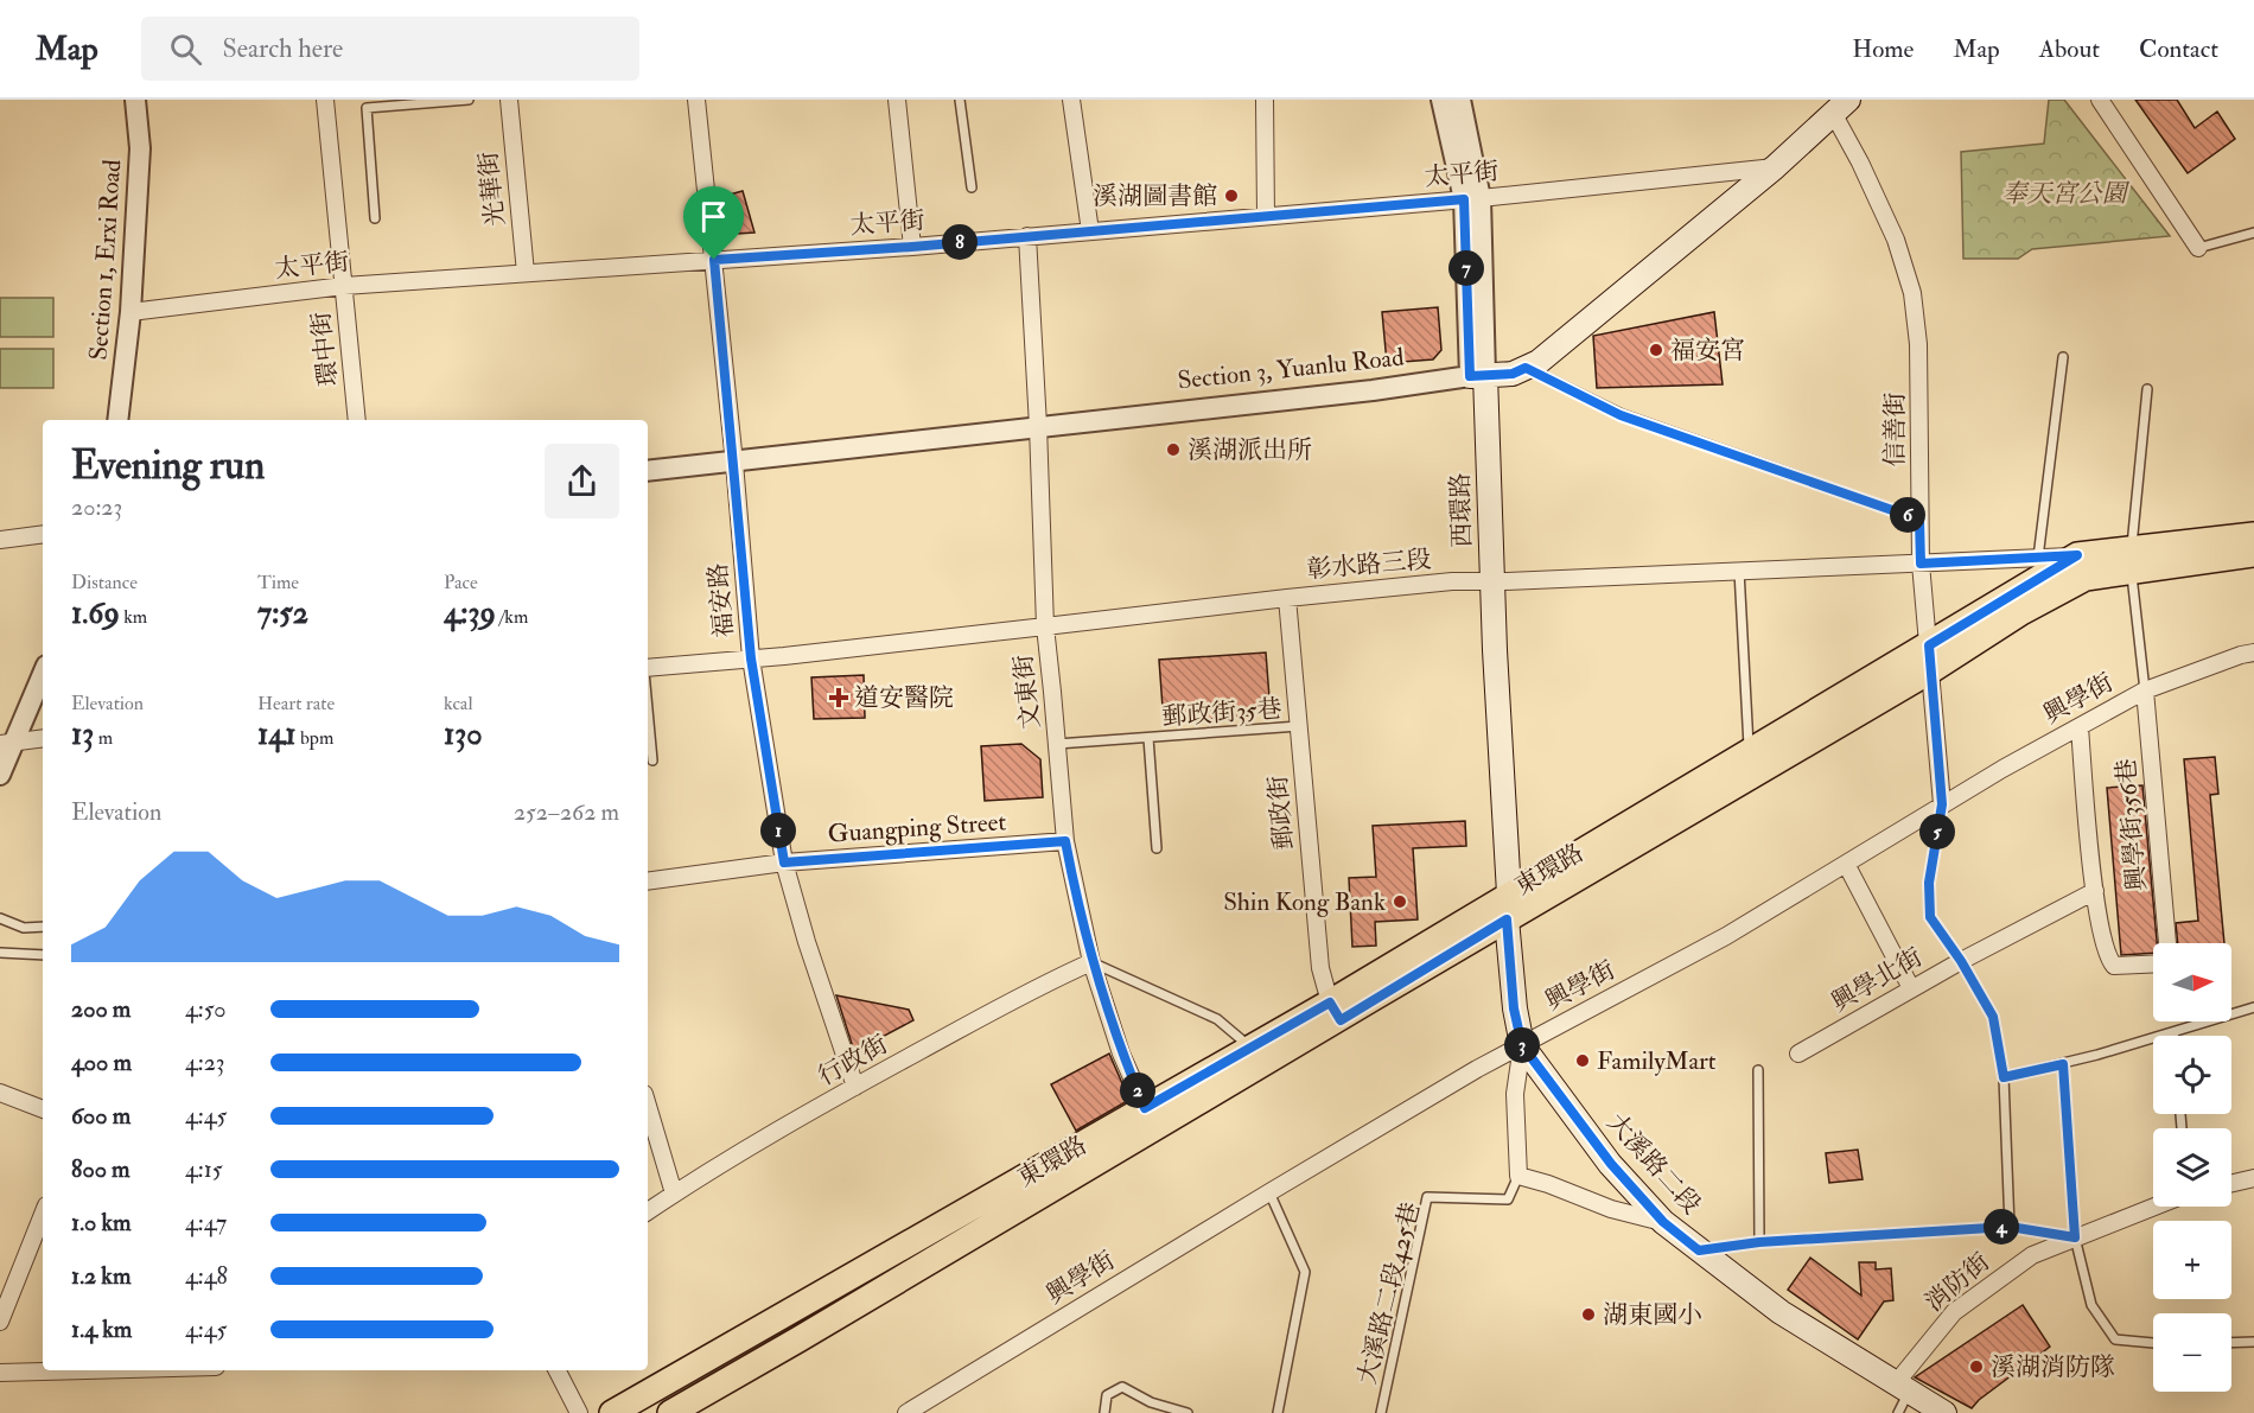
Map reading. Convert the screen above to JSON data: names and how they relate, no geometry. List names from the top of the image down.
{
  "streets": {
    "main road": [
      "Section 3, Yuanlu Road",
      "西環路",
      "東環路",
      "大溪路二段"
    ],
    "street": [
      "太平街",
      "光華街",
      "Section 1, Erxi Road",
      "環中街",
      "信善街",
      "彰水路三段",
      "福安路",
      "文東街",
      "興學街",
      "郵政街",
      "興學街356巷",
      "Guangping Street",
      "興學北街",
      "行政街",
      "消防街"
    ],
    "lane": ["郵政街35巷", "大溪路二段425巷"]
  },
  "crossings": [
    ["太平街", "光華街"],
    ["太平街", "Section 1, Erxi Road"],
    ["太平街", "環中街"],
    ["太平街", "Section 3, Yuanlu Road"],
    ["太平街", "西環路"],
    ["太平街", "福安路"],
    ["太平街", "文東街"],
    ["Section 3, Yuanlu Road", "信善街"],
    ["Section 3, Yuanlu Road", "西環路"],
    ["Section 3, Yuanlu Road", "福安路"],
    ["Section 3, Yuanlu Road", "文東街"],
    ["信善街", "彰水路三段"],
    ["信善街", "興學街"],
    ["信善街", "東環路"],
    ["西環路", "彰水路三段"],
    ["西環路", "東環路"],
    ["西環路", "大溪路二段"],
    ["彰水路三段", "福安路"],
    ["彰水路三段", "文東街"],
    ["彰水路三段", "郵政街"],
    ["彰水路三段", "東環路"],
    ["福安路", "Guangping Street"],
    ["福安路", "行政街"],
    ["文東街", "郵政街35巷"],
    ["文東街", "Guangping Street"],
    ["文東街", "東環路"],
    ["文東街", "行政街"],
    ["興學街", "興學街356巷"],
    ["興學街", "大溪路二段"],
    ["郵政街35巷", "郵政街"],
    ["郵政街", "東環路"],
    ["東環路", "大溪路二段"],
    ["大溪路二段", "消防街"]
  ],
  "parks": ["奉天宮公園"],
  "places": {
    "other": [
      "溪湖圖書館",
      "福安宮",
      "溪湖派出所",
      "Shin Kong Bank",
      "FamilyMart",
      "湖東國小",
      "溪湖消防隊"
    ],
    "health": ["道安醫院"]
  },
  "north": "right",
  "page": {
    "header": "Map",
    "search": "Search here",
    "nav": [
      "Home",
      "Map",
      "About",
      "Contact"
    ],
    "pins": [
      "8",
      "7",
      "6",
      "1",
      "5",
      "3",
      "2",
      "4"
    ],
    "heading": ["Evening run", "20:23"],
    "stats": [
      ["Distance", "1.69 km"],
      ["Time", "7:52"],
      ["Pace", "4:39 /km"],
      ["Elevation", "13 m"],
      ["Heart rate", "141 bpm"],
      ["kcal", "130"]
    ],
    "chart": ["Elevation", "252–262 m"],
    "map_buttons": ["+", "−"],
    "list": [
      {
        "name": "200 m",
        "note": "4:50"
      },
      {
        "name": "400 m",
        "note": "4:23"
      },
      {
        "name": "600 m",
        "note": "4:45"
      },
      {
        "name": "800 m",
        "note": "4:15"
      },
      {
        "name": "1.0 km",
        "note": "4:47"
      },
      {
        "name": "1.2 km",
        "note": "4:48"
      },
      {
        "name": "1.4 km",
        "note": "4:45"
      }
    ]
  }
}
